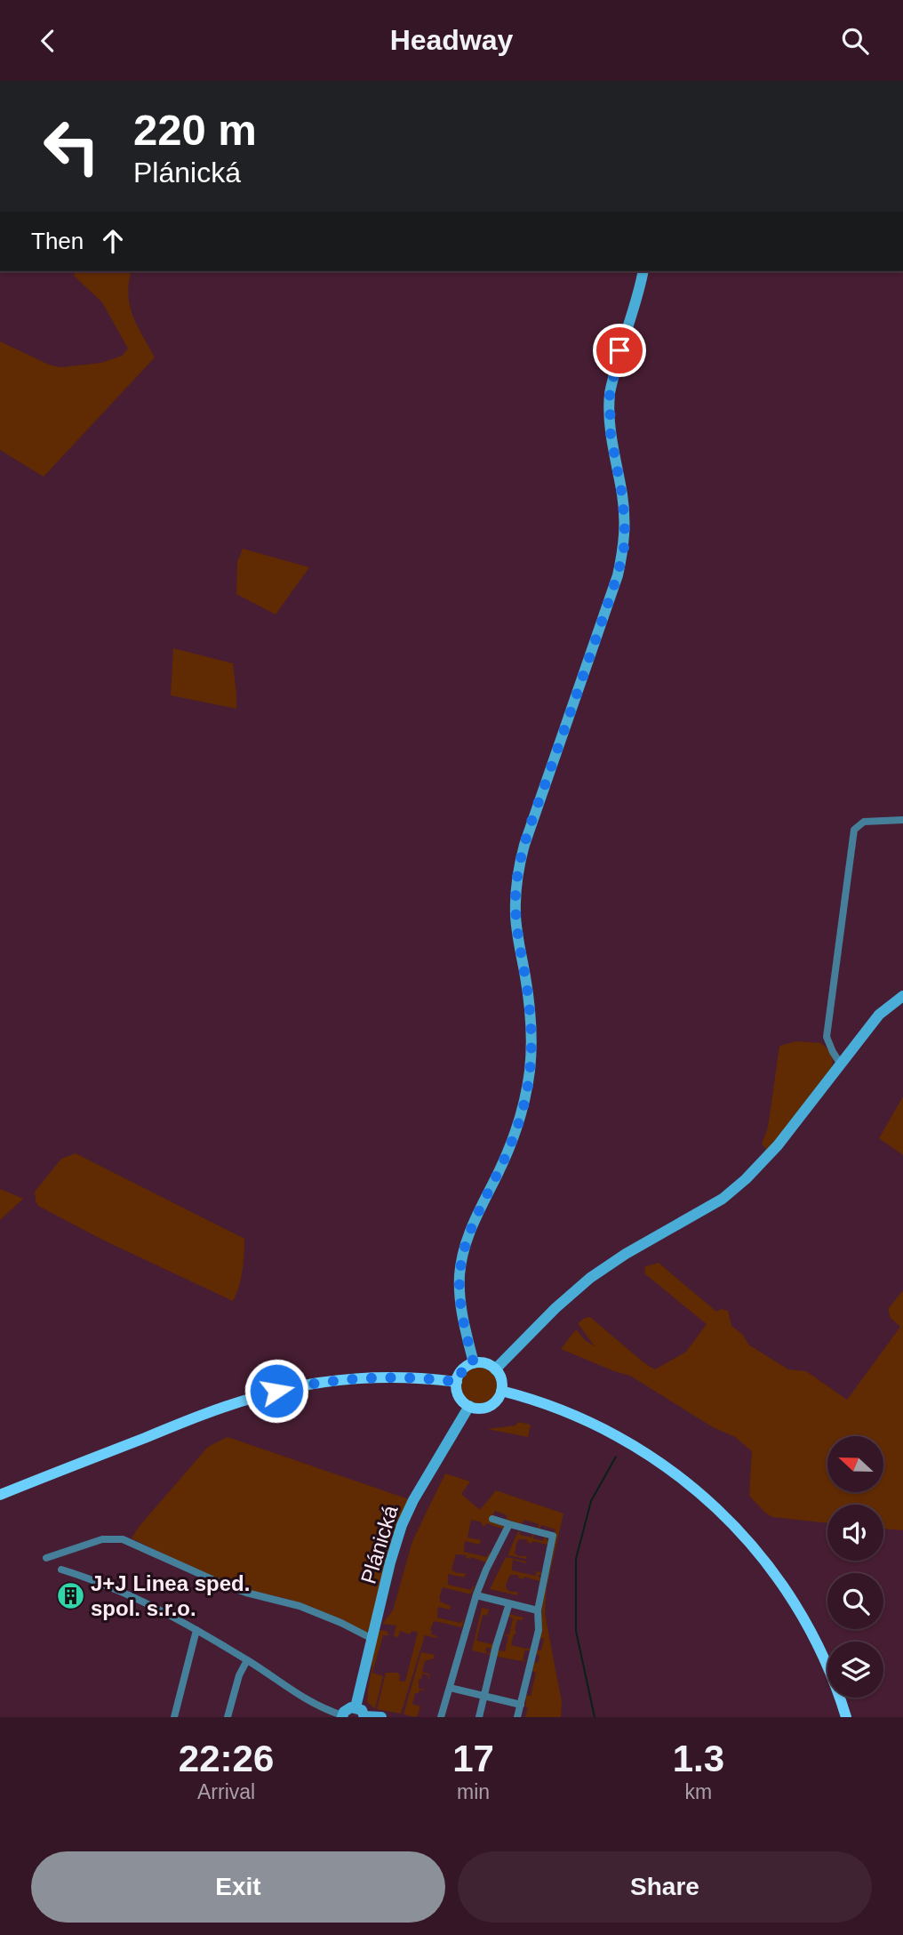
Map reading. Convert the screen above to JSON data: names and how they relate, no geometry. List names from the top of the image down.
{
  "streets": {
    "main road": ["Plánická"]
  },
  "places": {
    "building": ["J+J Linea sped. spol. s.r.o."]
  },
  "north": "left",
  "page": {
    "header": "Headway",
    "turn": ["220 m", "Plánická"],
    "then": "Then",
    "eta": [
      "22:26",
      "Arrival",
      "17",
      "min",
      "1.3",
      "km"
    ],
    "buttons": ["Exit", "Share"]
  }
}
